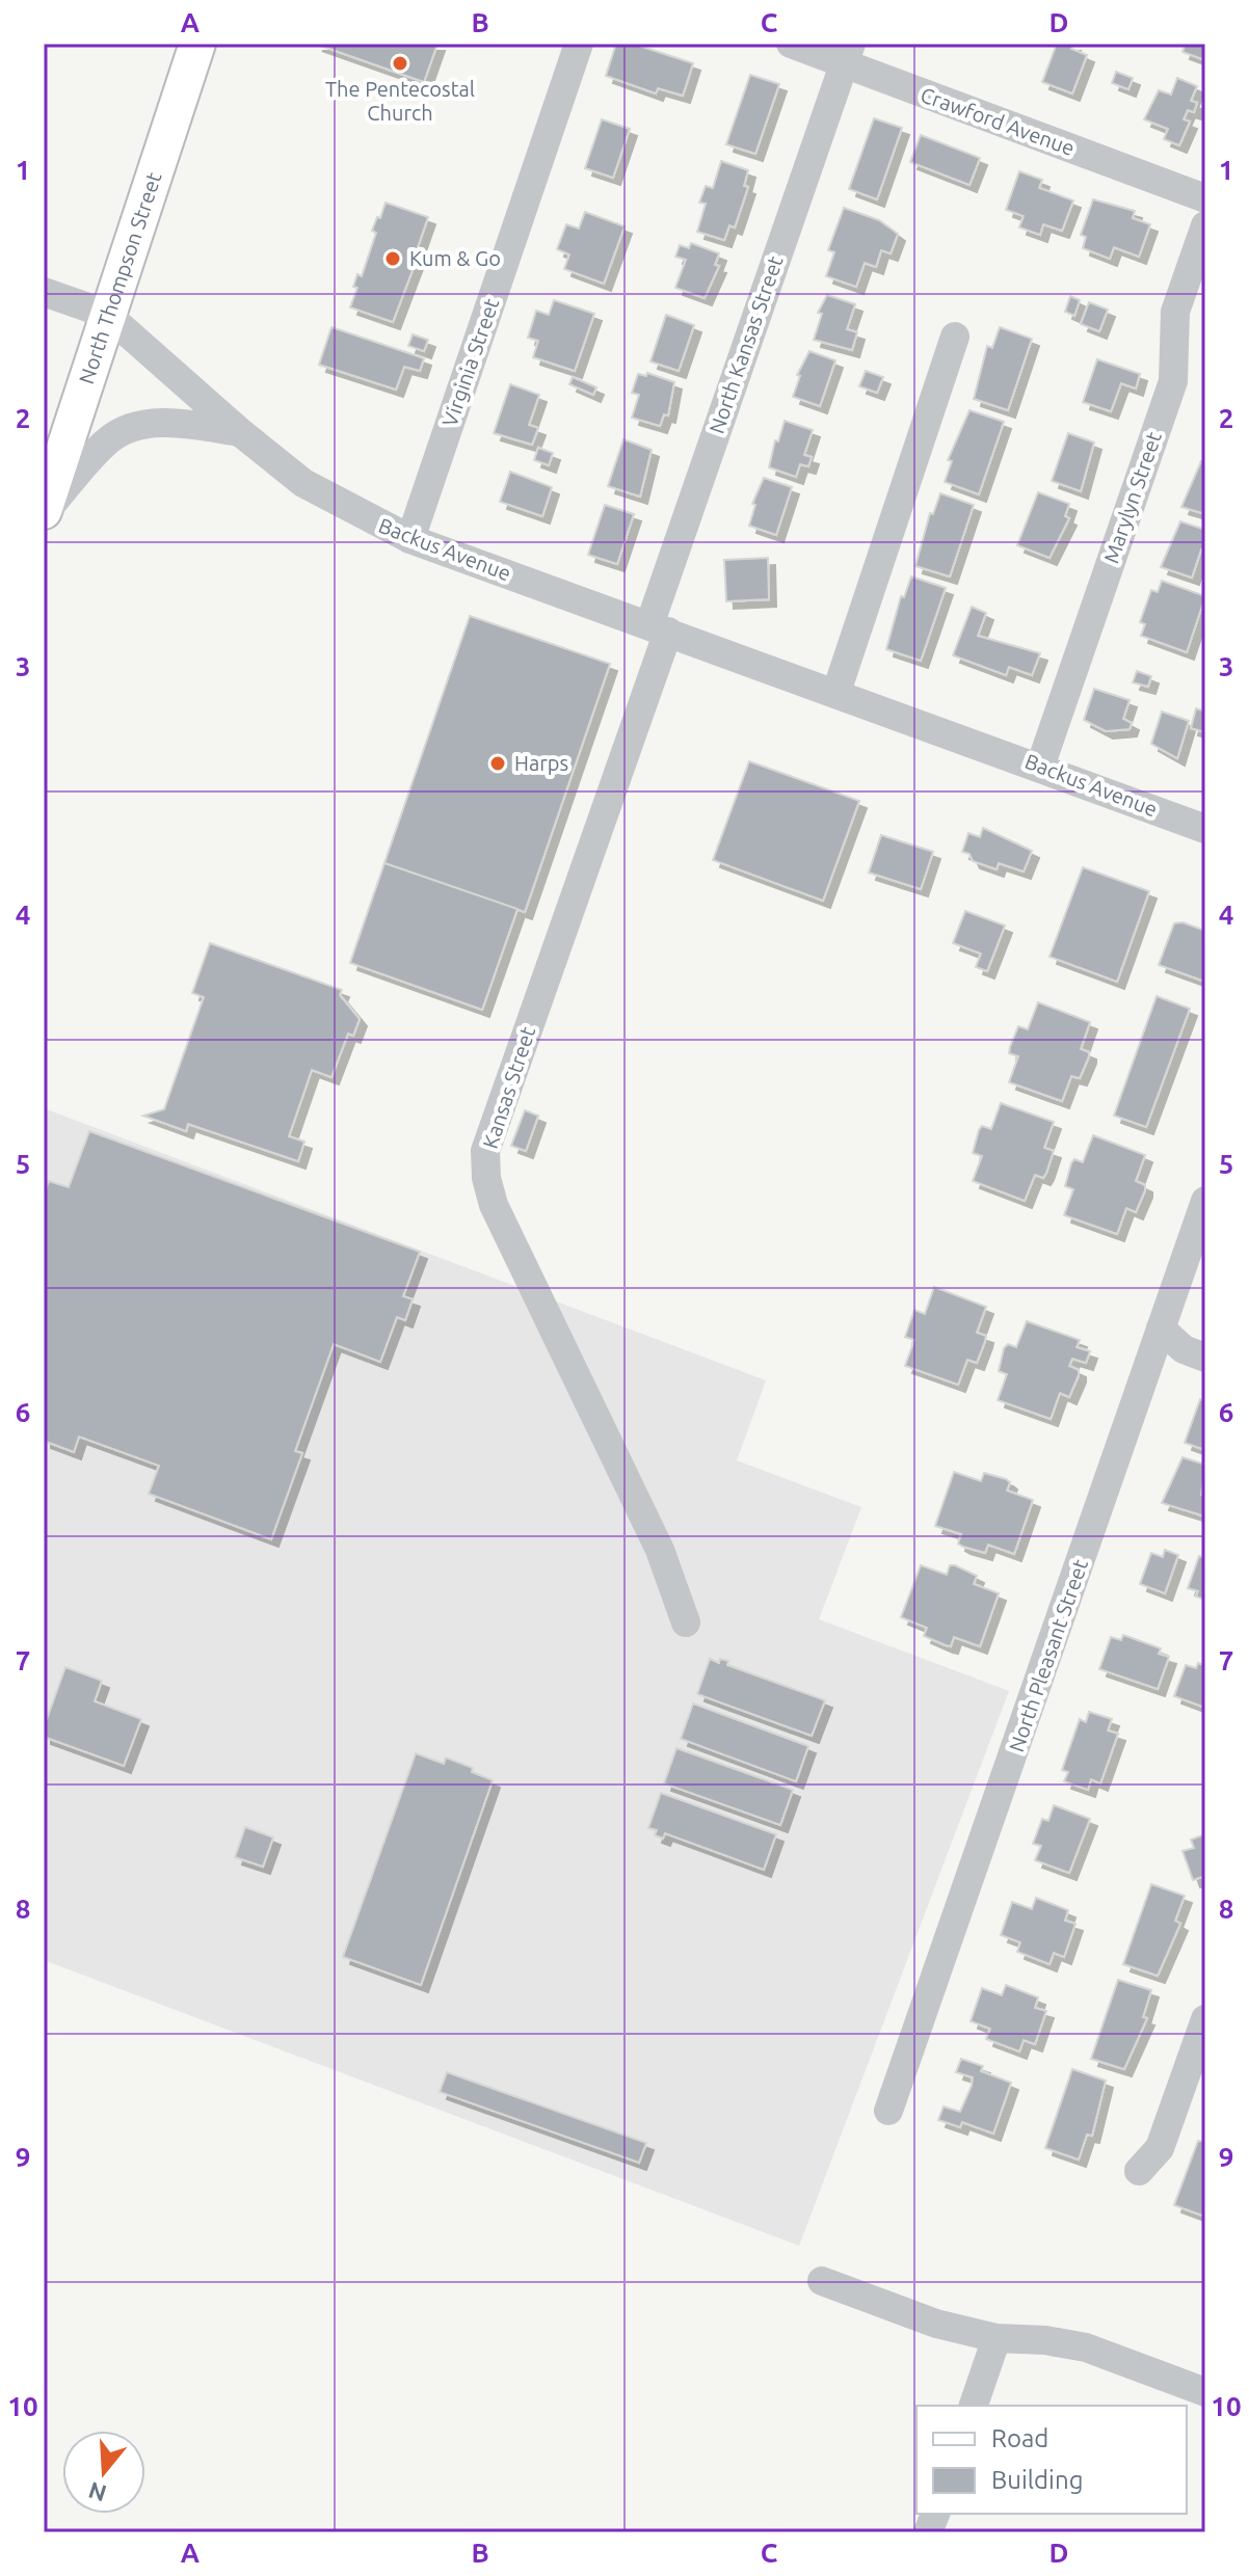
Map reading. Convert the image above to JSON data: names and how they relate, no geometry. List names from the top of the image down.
{
  "streets": {
    "main road": ["North Thompson Street"],
    "street": [
      "Crawford Avenue",
      "North Kansas Street",
      "Virginia Street",
      "Marylyn Street",
      "Backus Avenue",
      "Kansas Street",
      "North Pleasant Street"
    ]
  },
  "crossings": [
    ["Crawford Avenue", "North Kansas Street"],
    ["North Thompson Street", "Backus Avenue"],
    ["North Kansas Street", "Backus Avenue"],
    ["North Kansas Street", "Kansas Street"],
    ["Virginia Street", "Backus Avenue"],
    ["Marylyn Street", "Backus Avenue"],
    ["Backus Avenue", "Kansas Street"]
  ],
  "places": ["The Pentecostal Church", "Kum & Go", "Harps"],
  "legend": ["Road", "Building"],
  "north": "bottom",
  "grid": {
    "columns": [
      "A",
      "B",
      "C",
      "D"
    ],
    "rows": [
      "1",
      "2",
      "3",
      "4",
      "5",
      "6",
      "7",
      "8",
      "9",
      "10"
    ]
  }
}
